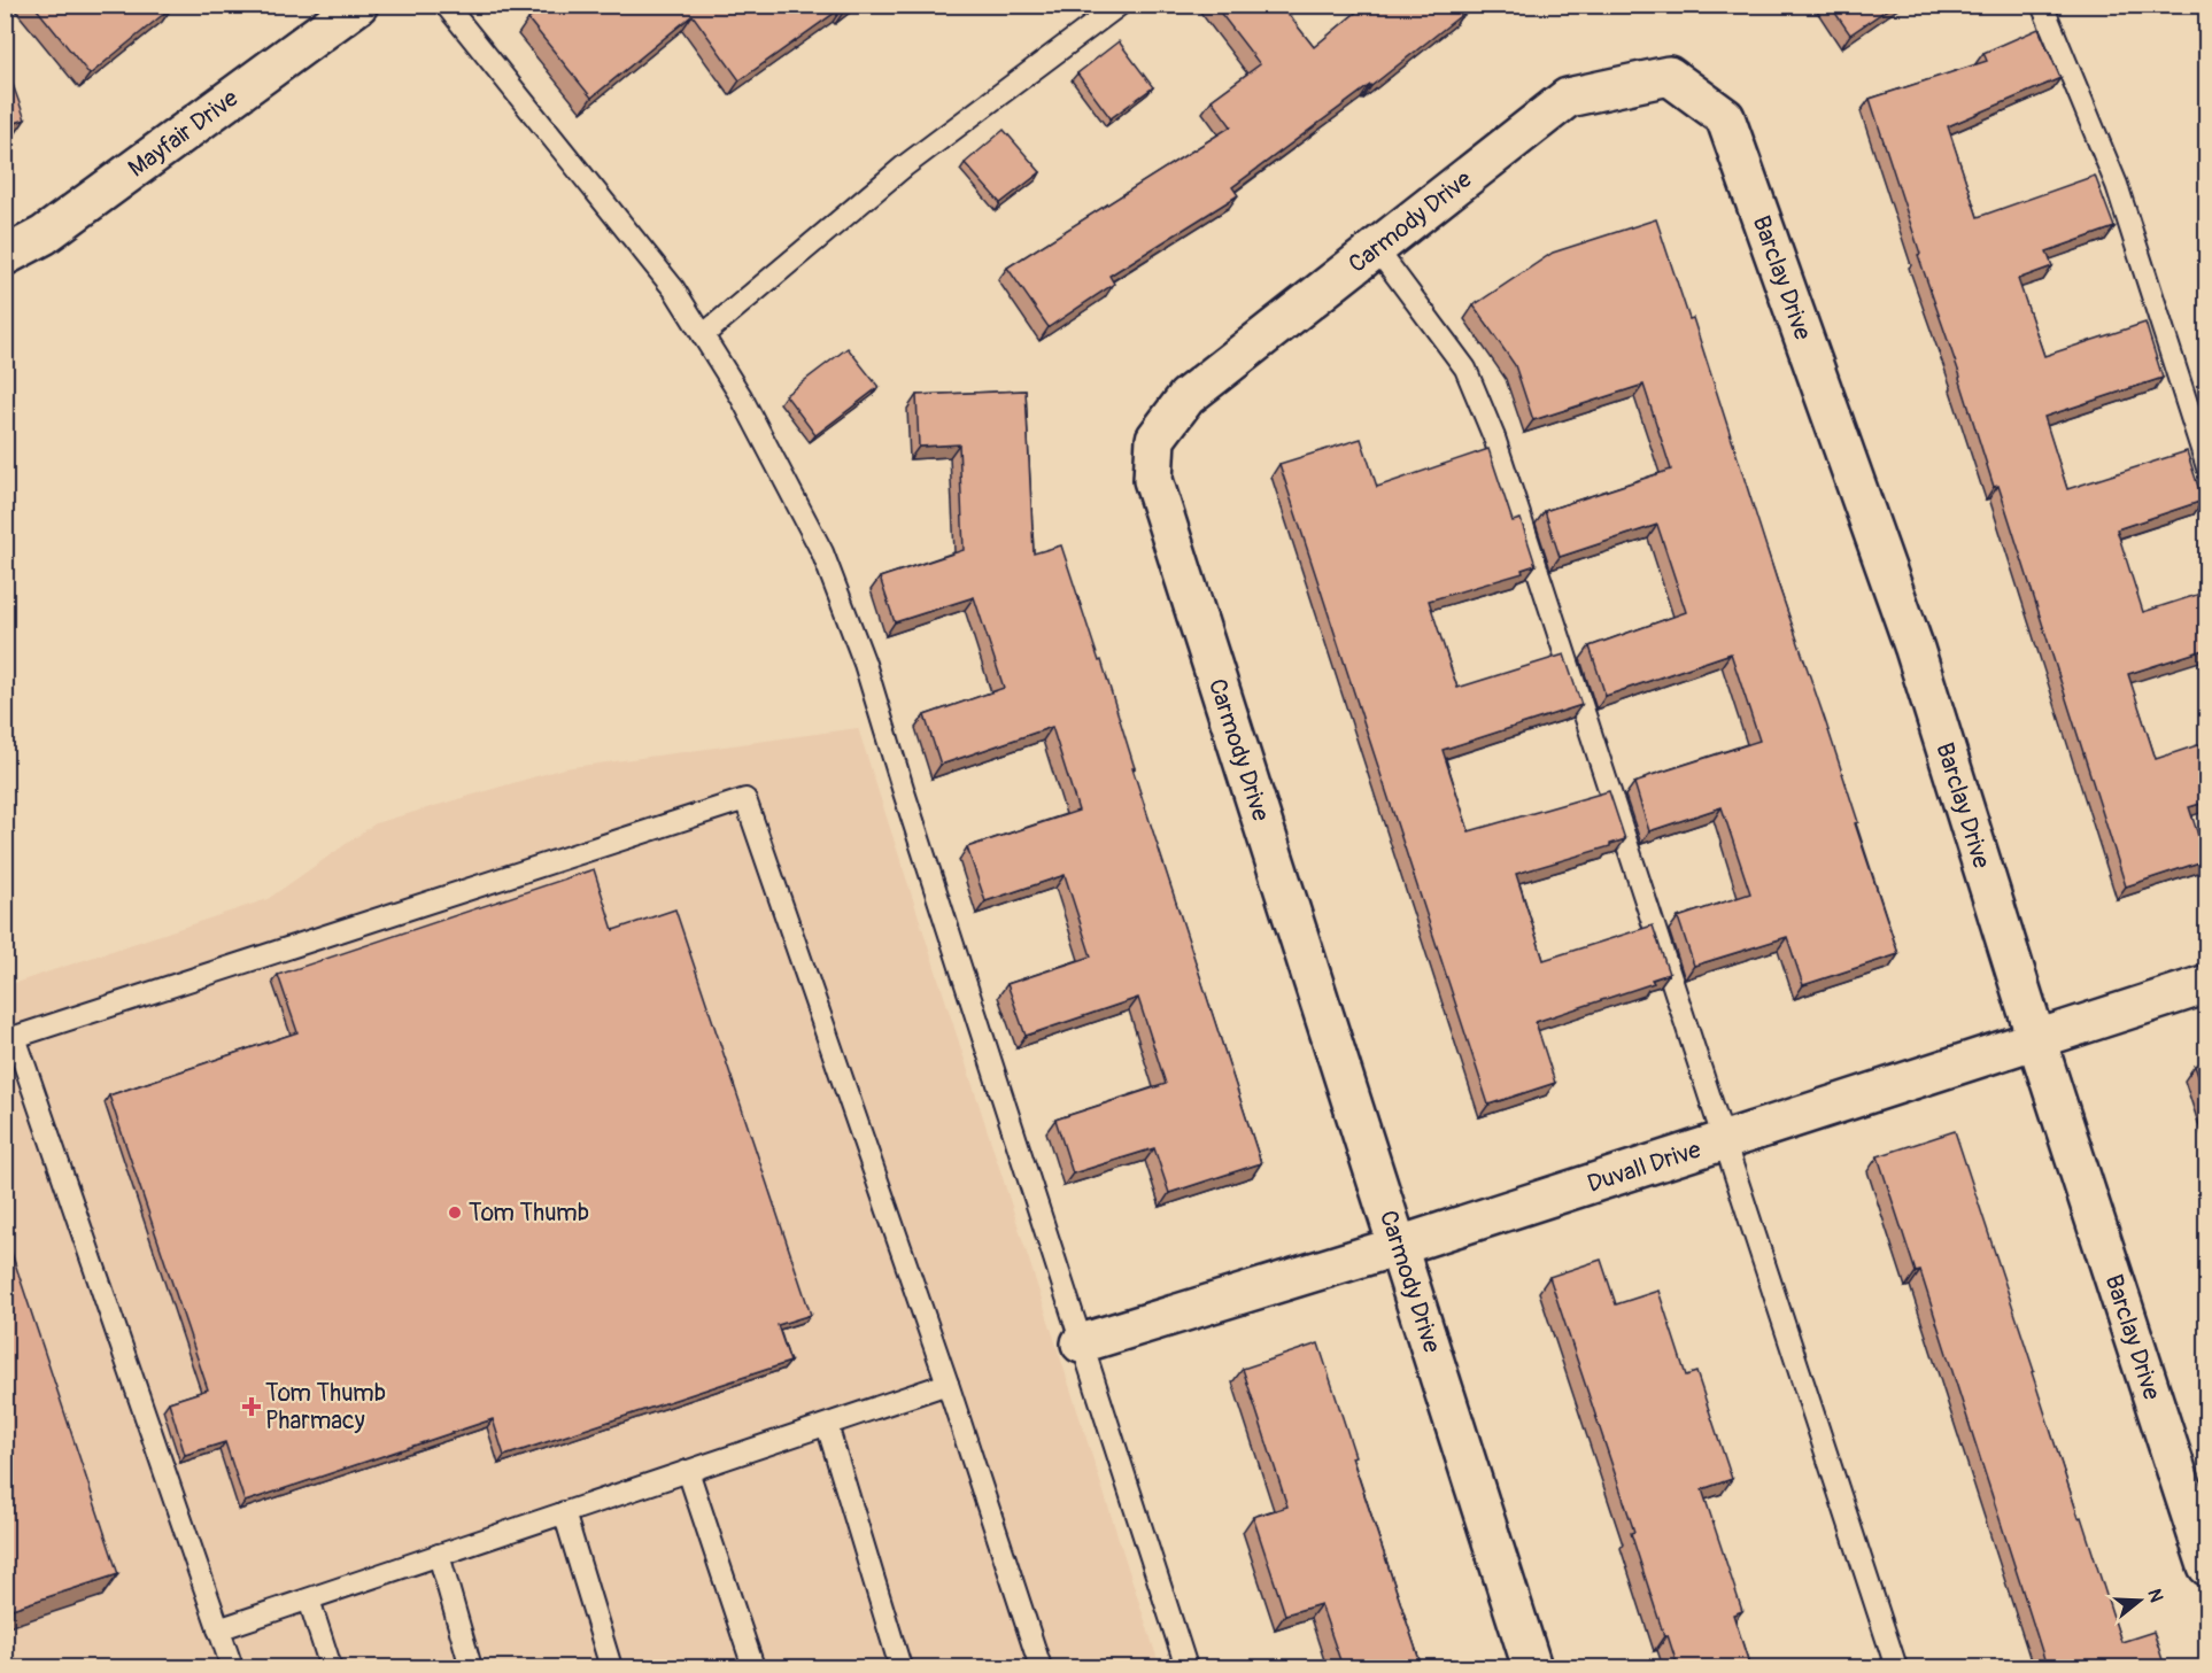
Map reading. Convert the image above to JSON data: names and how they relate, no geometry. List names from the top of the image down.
{
  "streets": {
    "street": [
      "Mayfair Drive",
      "Carmody Drive",
      "Barclay Drive",
      "Duvall Drive"
    ]
  },
  "crossings": [
    ["Carmody Drive", "Barclay Drive"],
    ["Carmody Drive", "Duvall Drive"],
    ["Barclay Drive", "Duvall Drive"]
  ],
  "places": {
    "other": ["Tom Thumb"],
    "health": ["Tom Thumb Pharmacy"]
  },
  "north": "right"
}
